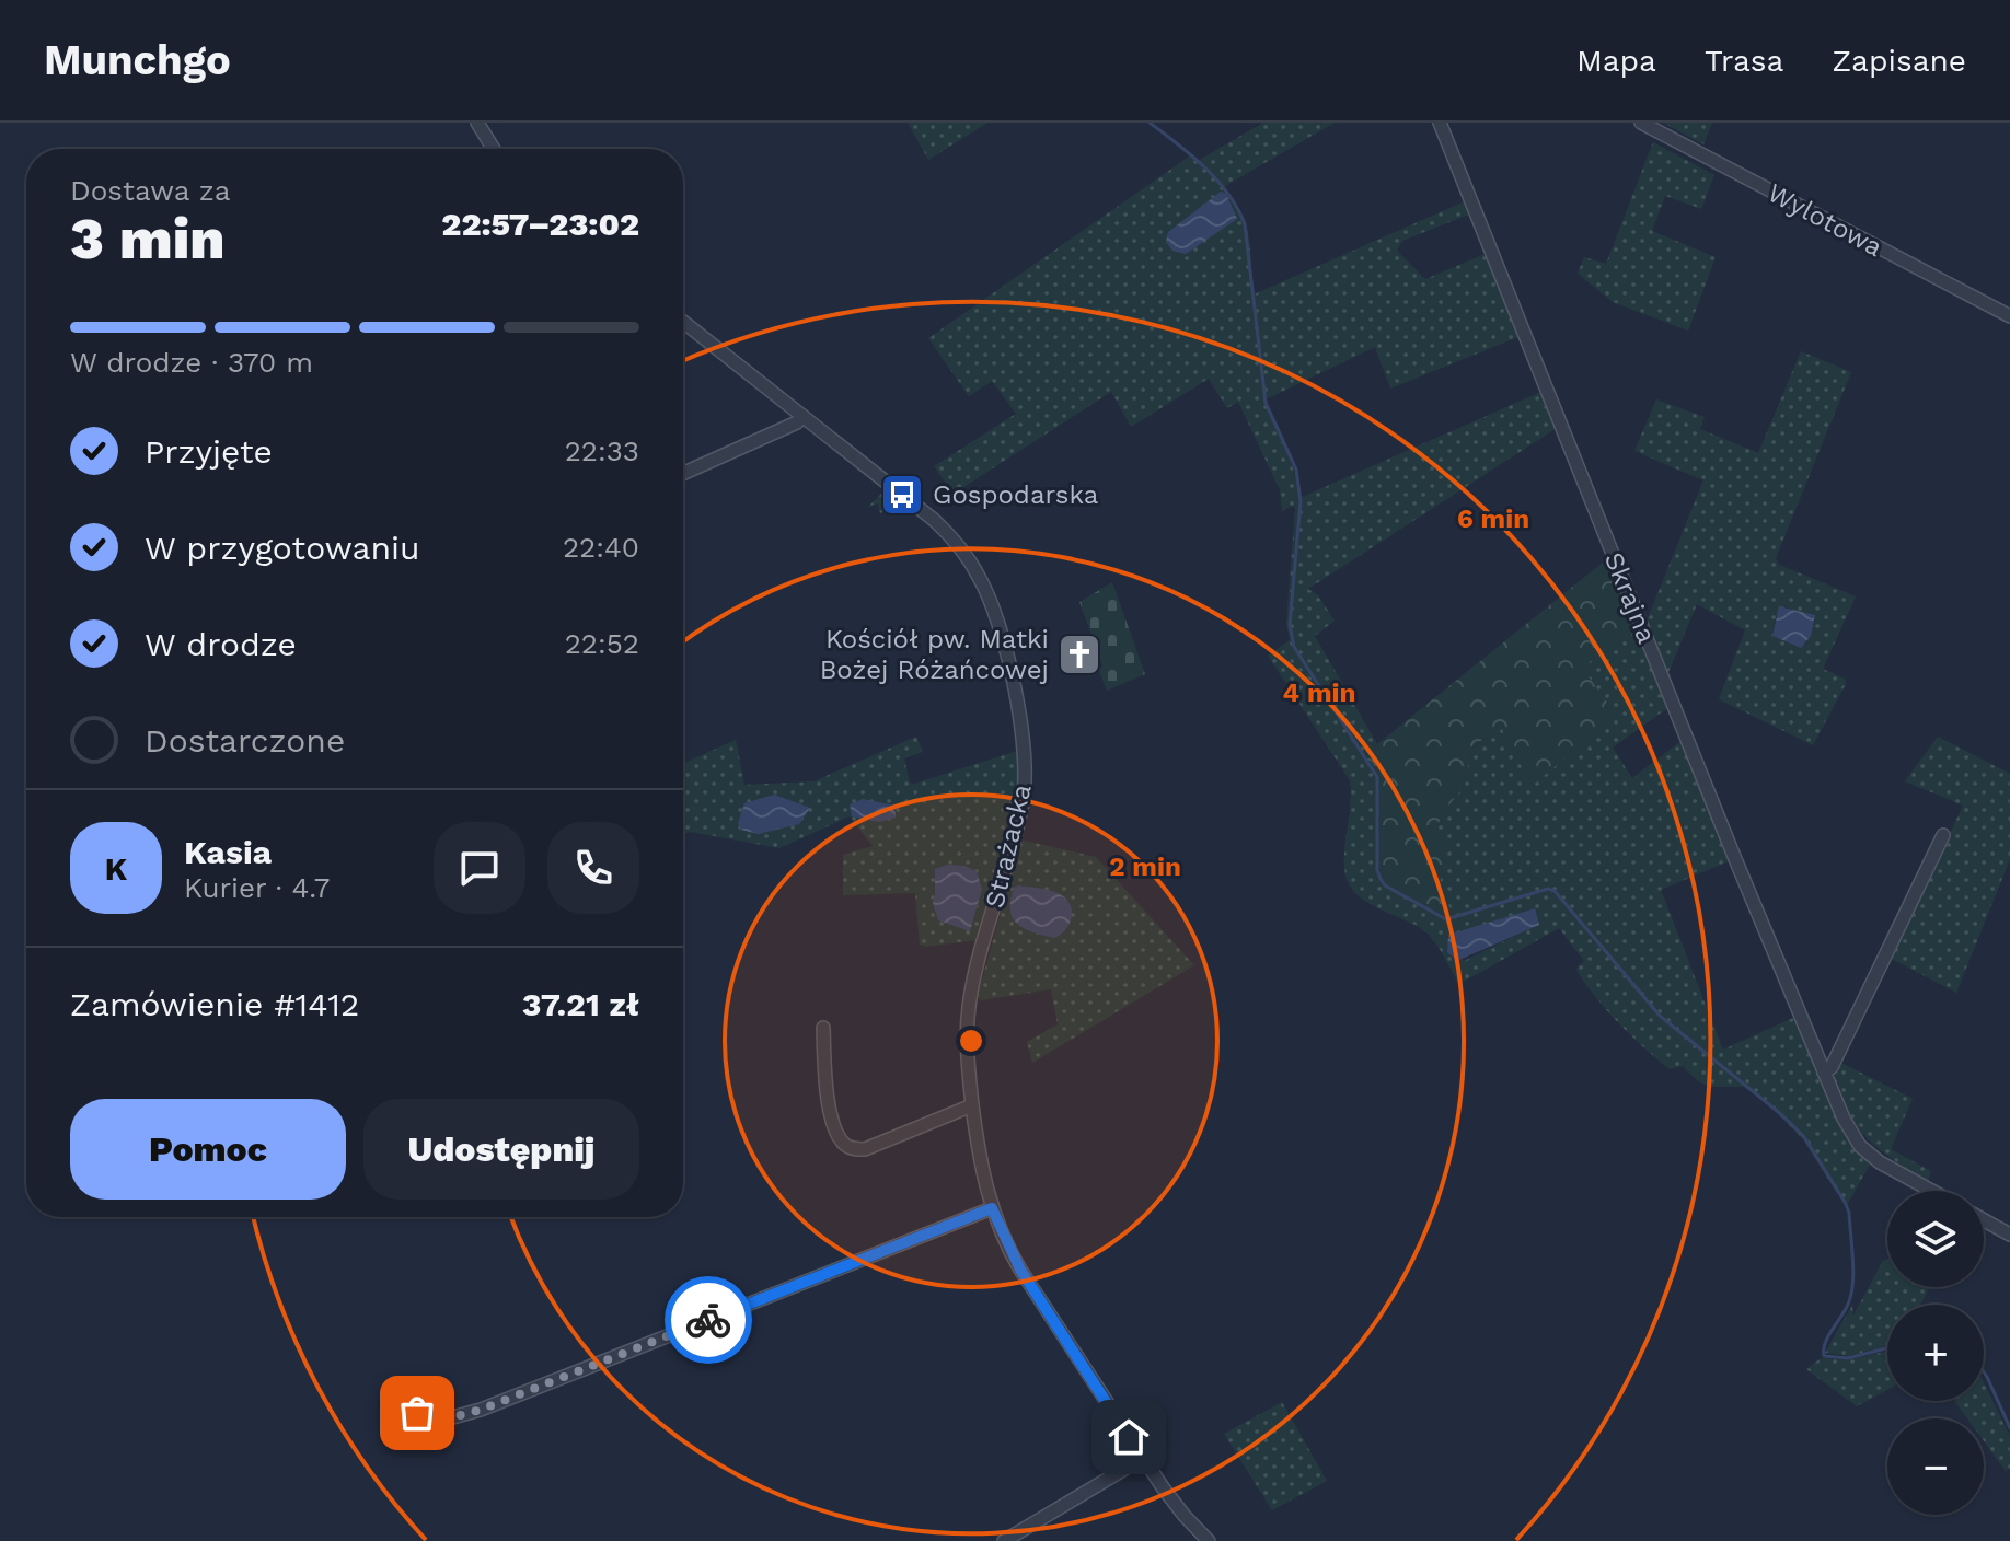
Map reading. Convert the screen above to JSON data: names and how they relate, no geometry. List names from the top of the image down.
{
  "streets": {
    "street": ["Wylotowa", "Skrajna", "Strażacka"]
  },
  "places": {
    "bus stop": ["Gospodarska"],
    "church": ["Kościół pw. Matki Bożej Różańcowej"]
  },
  "page": {
    "header": "Munchgo",
    "nav": ["Mapa", "Trasa", "Zapisane"],
    "heading": ["3 min", "Dostawa za", "22:57–23:02"],
    "panel": [
      "Kasia",
      "Kurier · 4.7",
      "Zamówienie #1412",
      "37.21 zł"
    ],
    "bar": "W drodze · 370 m",
    "list": [
      ["Przyjęte", "22:33"],
      ["W przygotowaniu", "22:40"],
      ["W drodze", "22:52"],
      "Dostarczone"
    ],
    "round": "K",
    "buttons": ["Pomoc", "Udostępnij"],
    "map_buttons": ["+", "−"]
  },
  "rings": ["6 min", "4 min", "2 min"]
}
